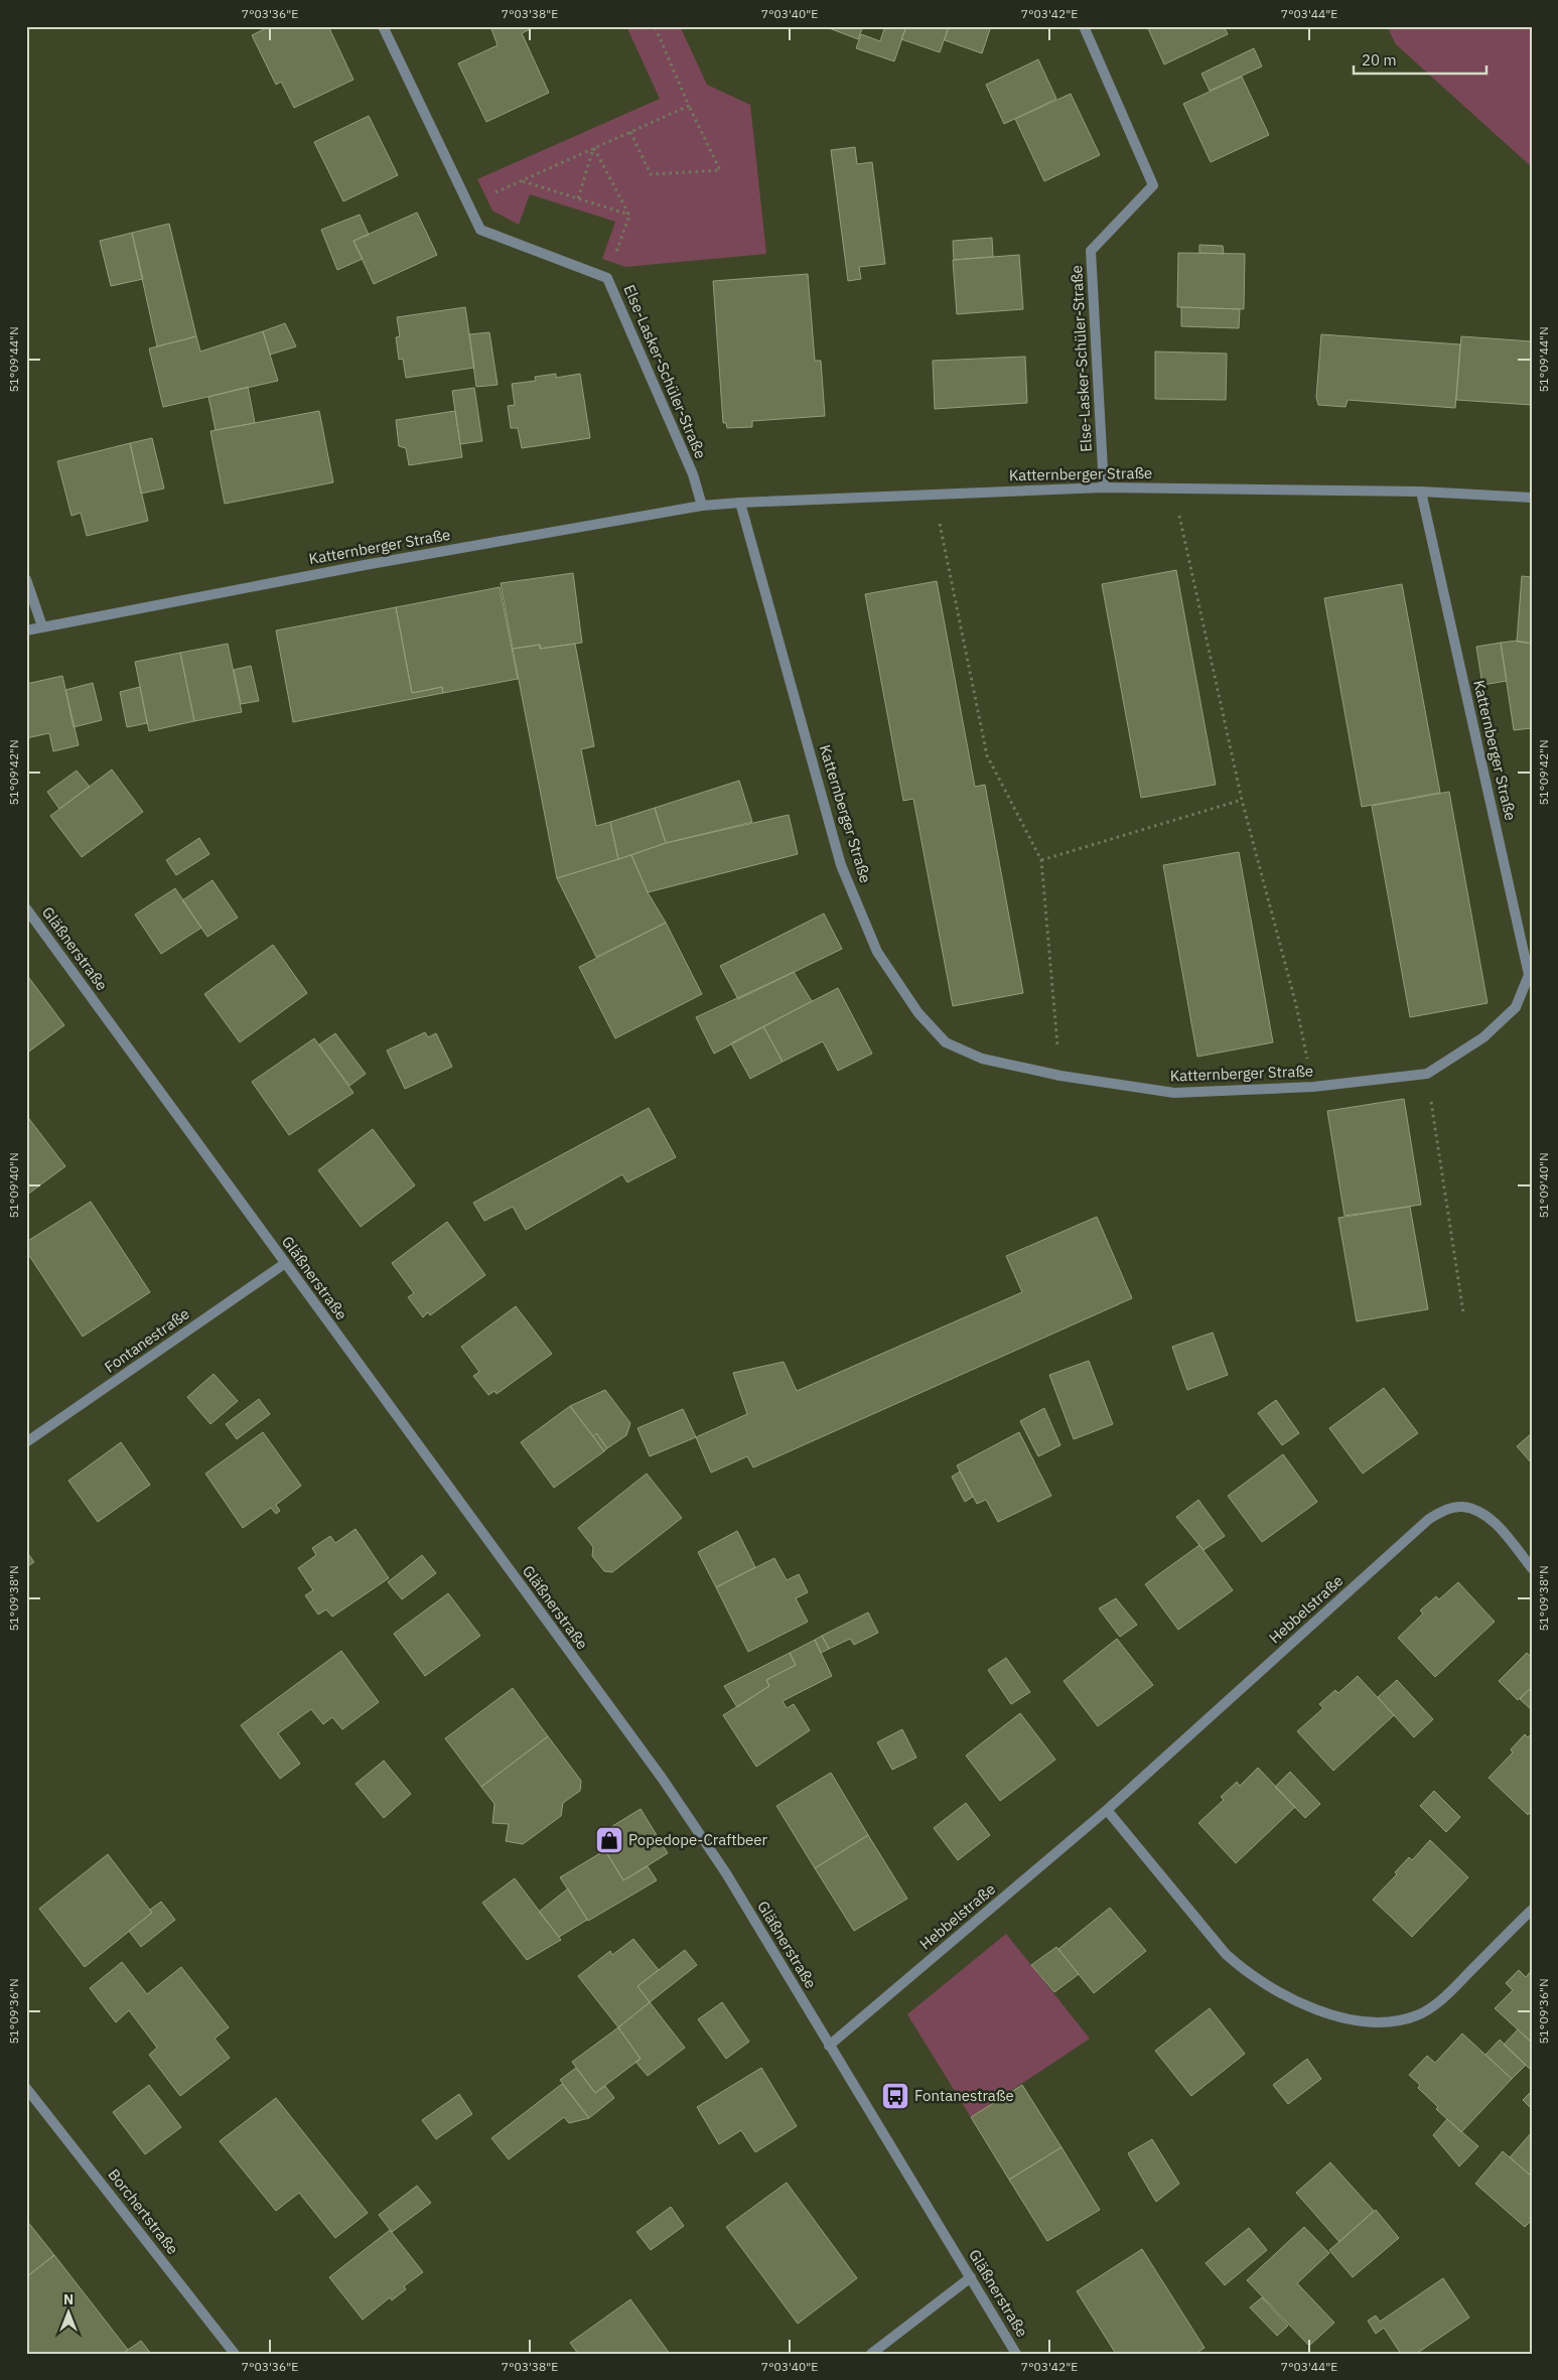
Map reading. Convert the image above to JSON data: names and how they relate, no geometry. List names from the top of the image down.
{
  "streets": {
    "street": [
      "Else-Lasker-Schüler-Straße",
      "Katternberger Straße",
      "Gläßnerstraße",
      "Fontanestraße",
      "Hebbelstraße",
      "Borchertstraße"
    ]
  },
  "crossings": [
    ["Else-Lasker-Schüler-Straße", "Katternberger Straße"],
    ["Gläßnerstraße", "Fontanestraße"],
    ["Gläßnerstraße", "Hebbelstraße"]
  ],
  "places": {
    "shop": ["Popedope-Craftbeer"],
    "bus stop": ["Fontanestraße"]
  },
  "scale_bar": "20 m",
  "north": "top",
  "coordinates": [
    "7°03'36\"E",
    "7°03'38\"E",
    "7°03'40\"E",
    "7°03'42\"E",
    "7°03'44\"E",
    "51°09'44\"N",
    "51°09'42\"N",
    "51°09'40\"N",
    "51°09'38\"N",
    "51°09'36\"N"
  ]
}
